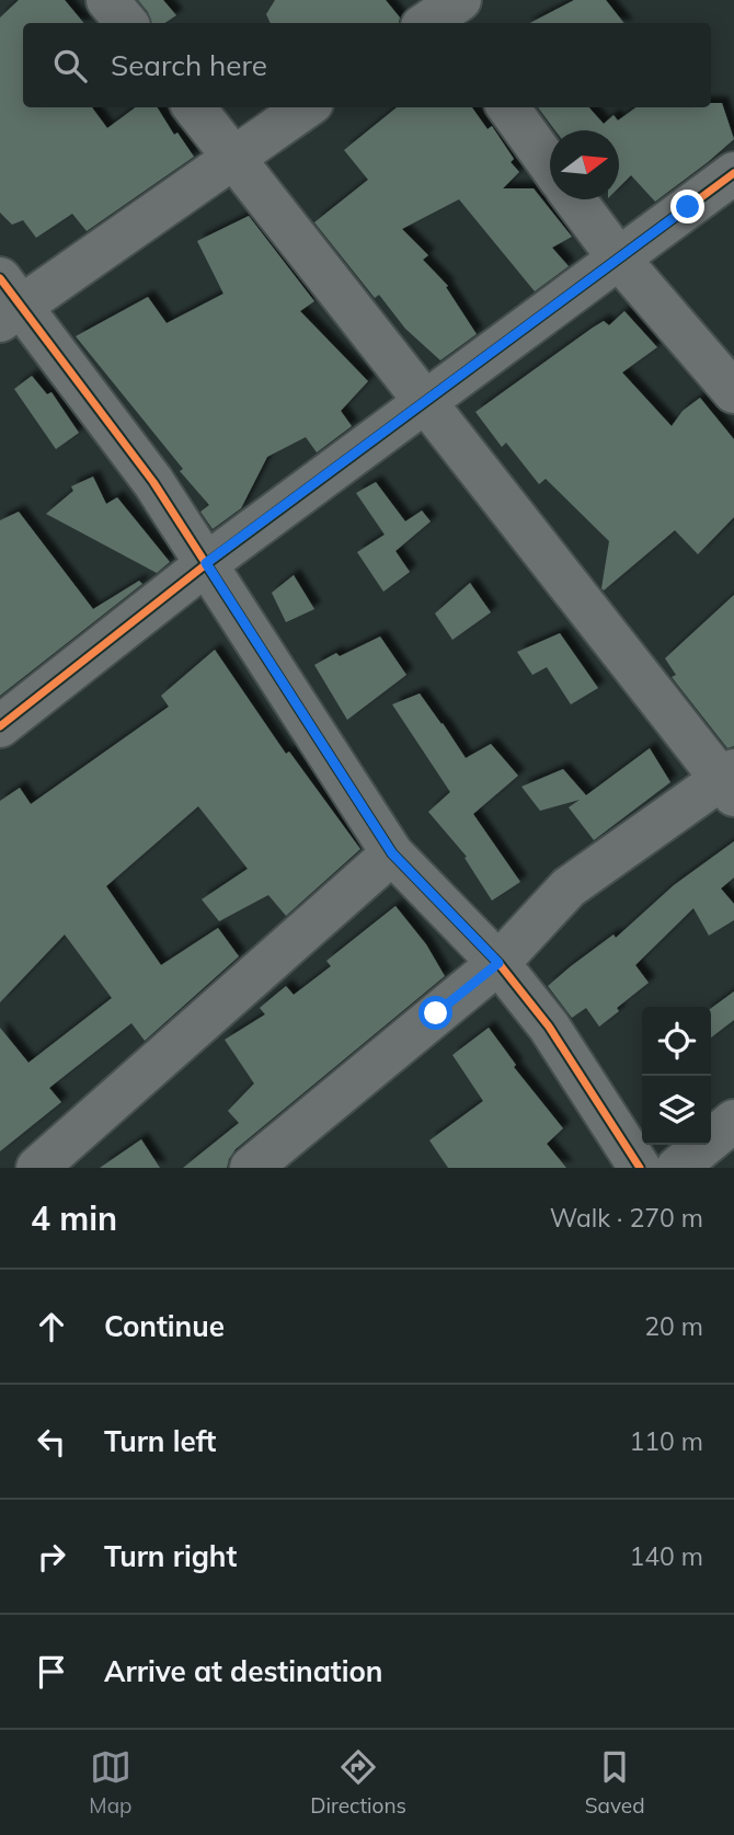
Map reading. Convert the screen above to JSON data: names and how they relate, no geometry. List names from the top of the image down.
{
  "north": "right",
  "page": {
    "search": "Search here",
    "heading": ["4 min", "Walk · 270 m"],
    "list": [
      ["Continue", "20 m"],
      ["Turn left", "110 m"],
      ["Turn right", "140 m"],
      "Arrive at destination"
    ],
    "nav": ["Map", "Directions", "Saved"]
  }
}
